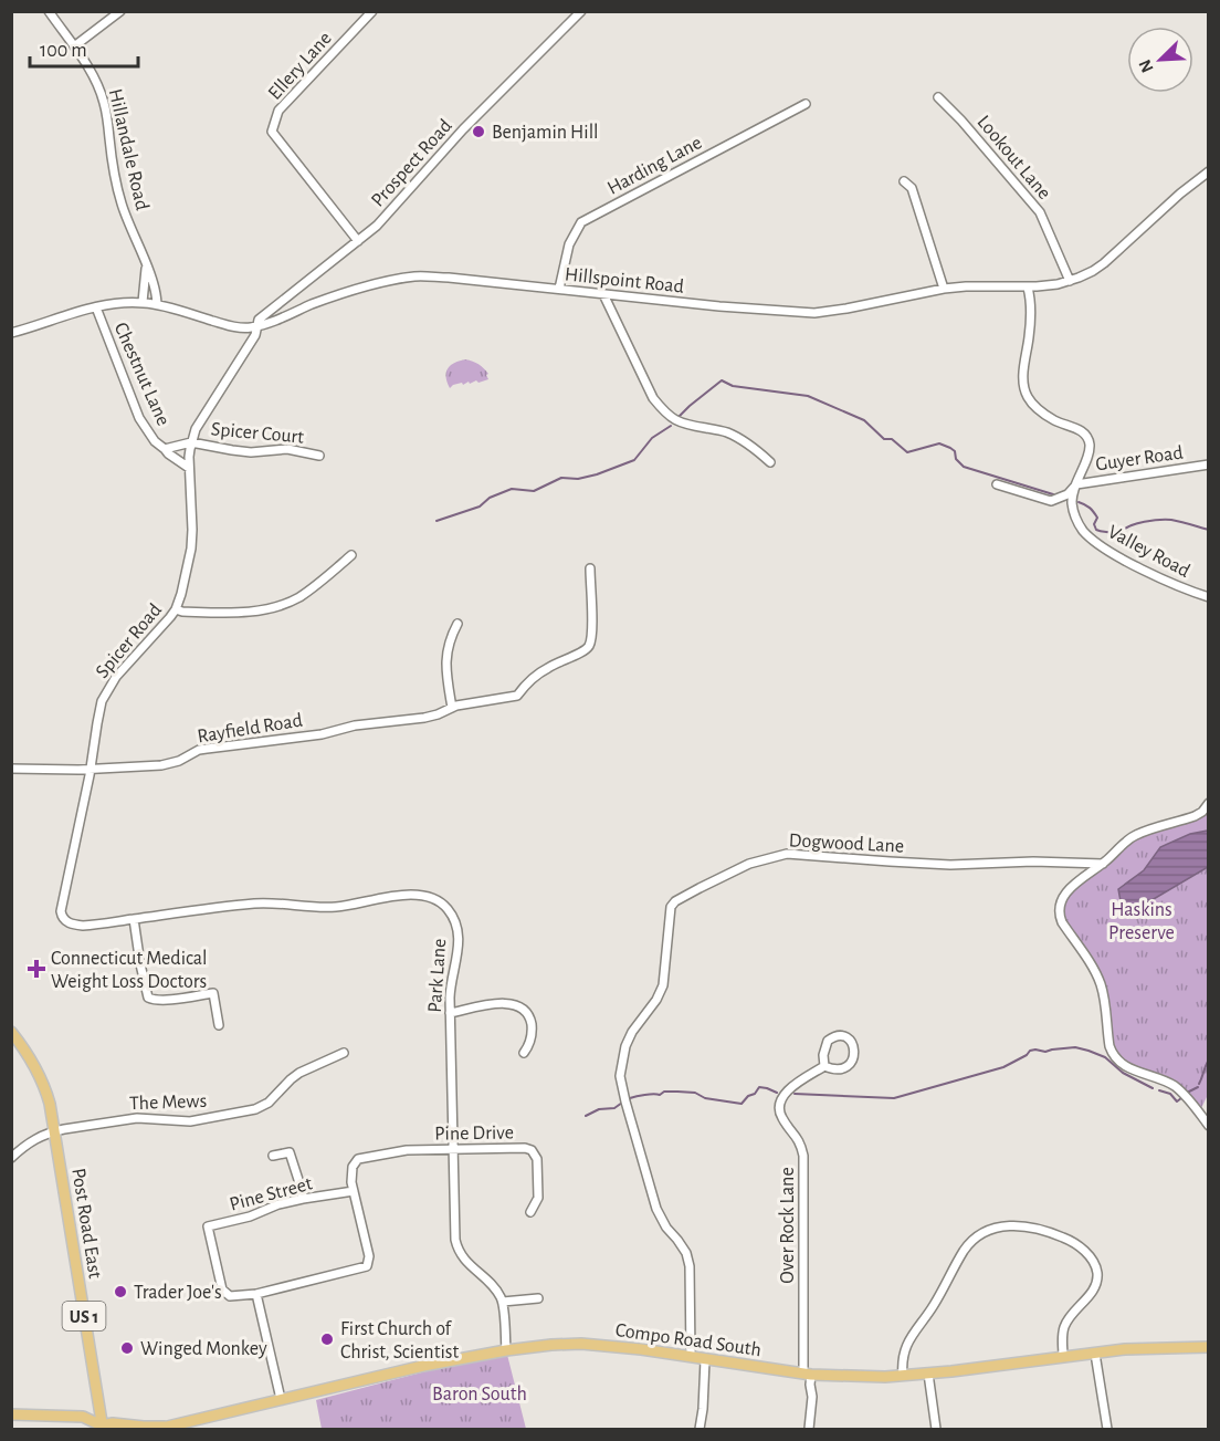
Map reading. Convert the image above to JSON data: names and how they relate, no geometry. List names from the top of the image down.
{
  "streets": {
    "main road": ["Post Road East", "US 1", "Compo Road South"],
    "street": [
      "Ellery Lane",
      "Hillandale Road",
      "Lookout Lane",
      "Prospect Road",
      "Harding Lane",
      "Hillspoint Road",
      "Chestnut Lane",
      "Spicer Court",
      "Guyer Road",
      "Valley Road",
      "Spicer Road",
      "Rayfield Road",
      "Dogwood Lane",
      "Park Lane",
      "The Mews",
      "Pine Drive",
      "Pine Street",
      "Over Rock Lane"
    ]
  },
  "crossings": [
    ["Ellery Lane", "Prospect Road"],
    ["Hillandale Road", "Hillspoint Road"],
    ["Lookout Lane", "Hillspoint Road"],
    ["Prospect Road", "Hillspoint Road"],
    ["Prospect Road", "Spicer Road"],
    ["Harding Lane", "Hillspoint Road"],
    ["Hillspoint Road", "Chestnut Lane"],
    ["Hillspoint Road", "Valley Road"],
    ["Hillspoint Road", "Spicer Road"],
    ["Chestnut Lane", "Spicer Court"],
    ["Chestnut Lane", "Spicer Road"],
    ["Spicer Court", "Spicer Road"],
    ["Guyer Road", "Valley Road"],
    ["Spicer Road", "Rayfield Road"],
    ["Spicer Road", "Park Lane"],
    ["Dogwood Lane", "Compo Road South"],
    ["Park Lane", "Pine Drive"],
    ["The Mews", "Post Road East"],
    ["Pine Drive", "Pine Street"],
    ["Post Road East", "Compo Road South"],
    ["Over Rock Lane", "Compo Road South"]
  ],
  "parks": ["Haskins Preserve", "Baron South"],
  "places": {
    "other": [
      "Benjamin Hill",
      "Trader Joe's",
      "First Church of Christ, Scientist",
      "Winged Monkey"
    ],
    "health": ["Connecticut Medical Weight Loss Doctors"]
  },
  "scale_bar": "100 m",
  "north": "bottom left"
}
